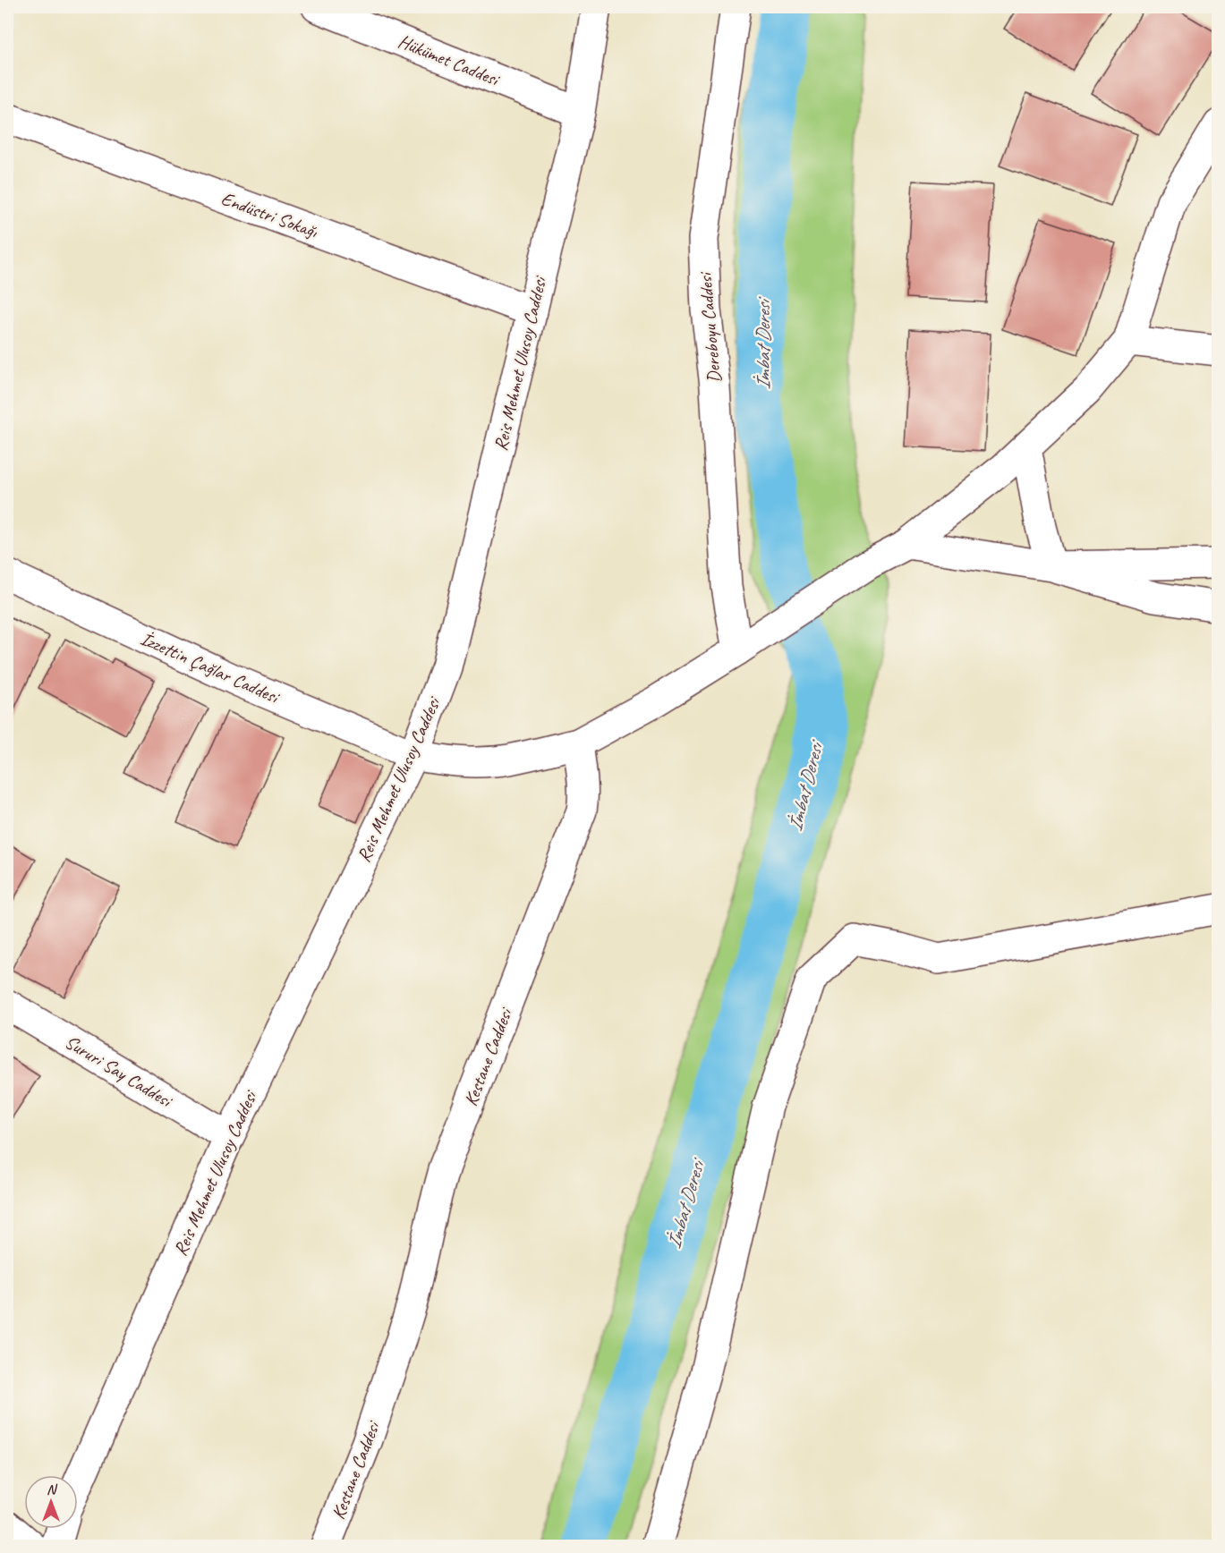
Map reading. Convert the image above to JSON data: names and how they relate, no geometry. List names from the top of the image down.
{
  "streets": {
    "street": [
      "Hükümet Caddesi",
      "Endüstri Sokağı",
      "Dereboyu Caddesi",
      "Reis Mehmet Ulusoy Caddesi",
      "İzzettin Çağlar Caddesi",
      "Kestane Caddesi",
      "Sururi Say Caddesi"
    ]
  },
  "crossings": [
    ["Hükümet Caddesi", "Reis Mehmet Ulusoy Caddesi"],
    ["Endüstri Sokağı", "Reis Mehmet Ulusoy Caddesi"],
    ["Reis Mehmet Ulusoy Caddesi", "İzzettin Çağlar Caddesi"],
    ["Reis Mehmet Ulusoy Caddesi", "Sururi Say Caddesi"],
    ["İzzettin Çağlar Caddesi", "Kestane Caddesi"]
  ],
  "water": ["İmbat Deresi"],
  "north": "top"
}
